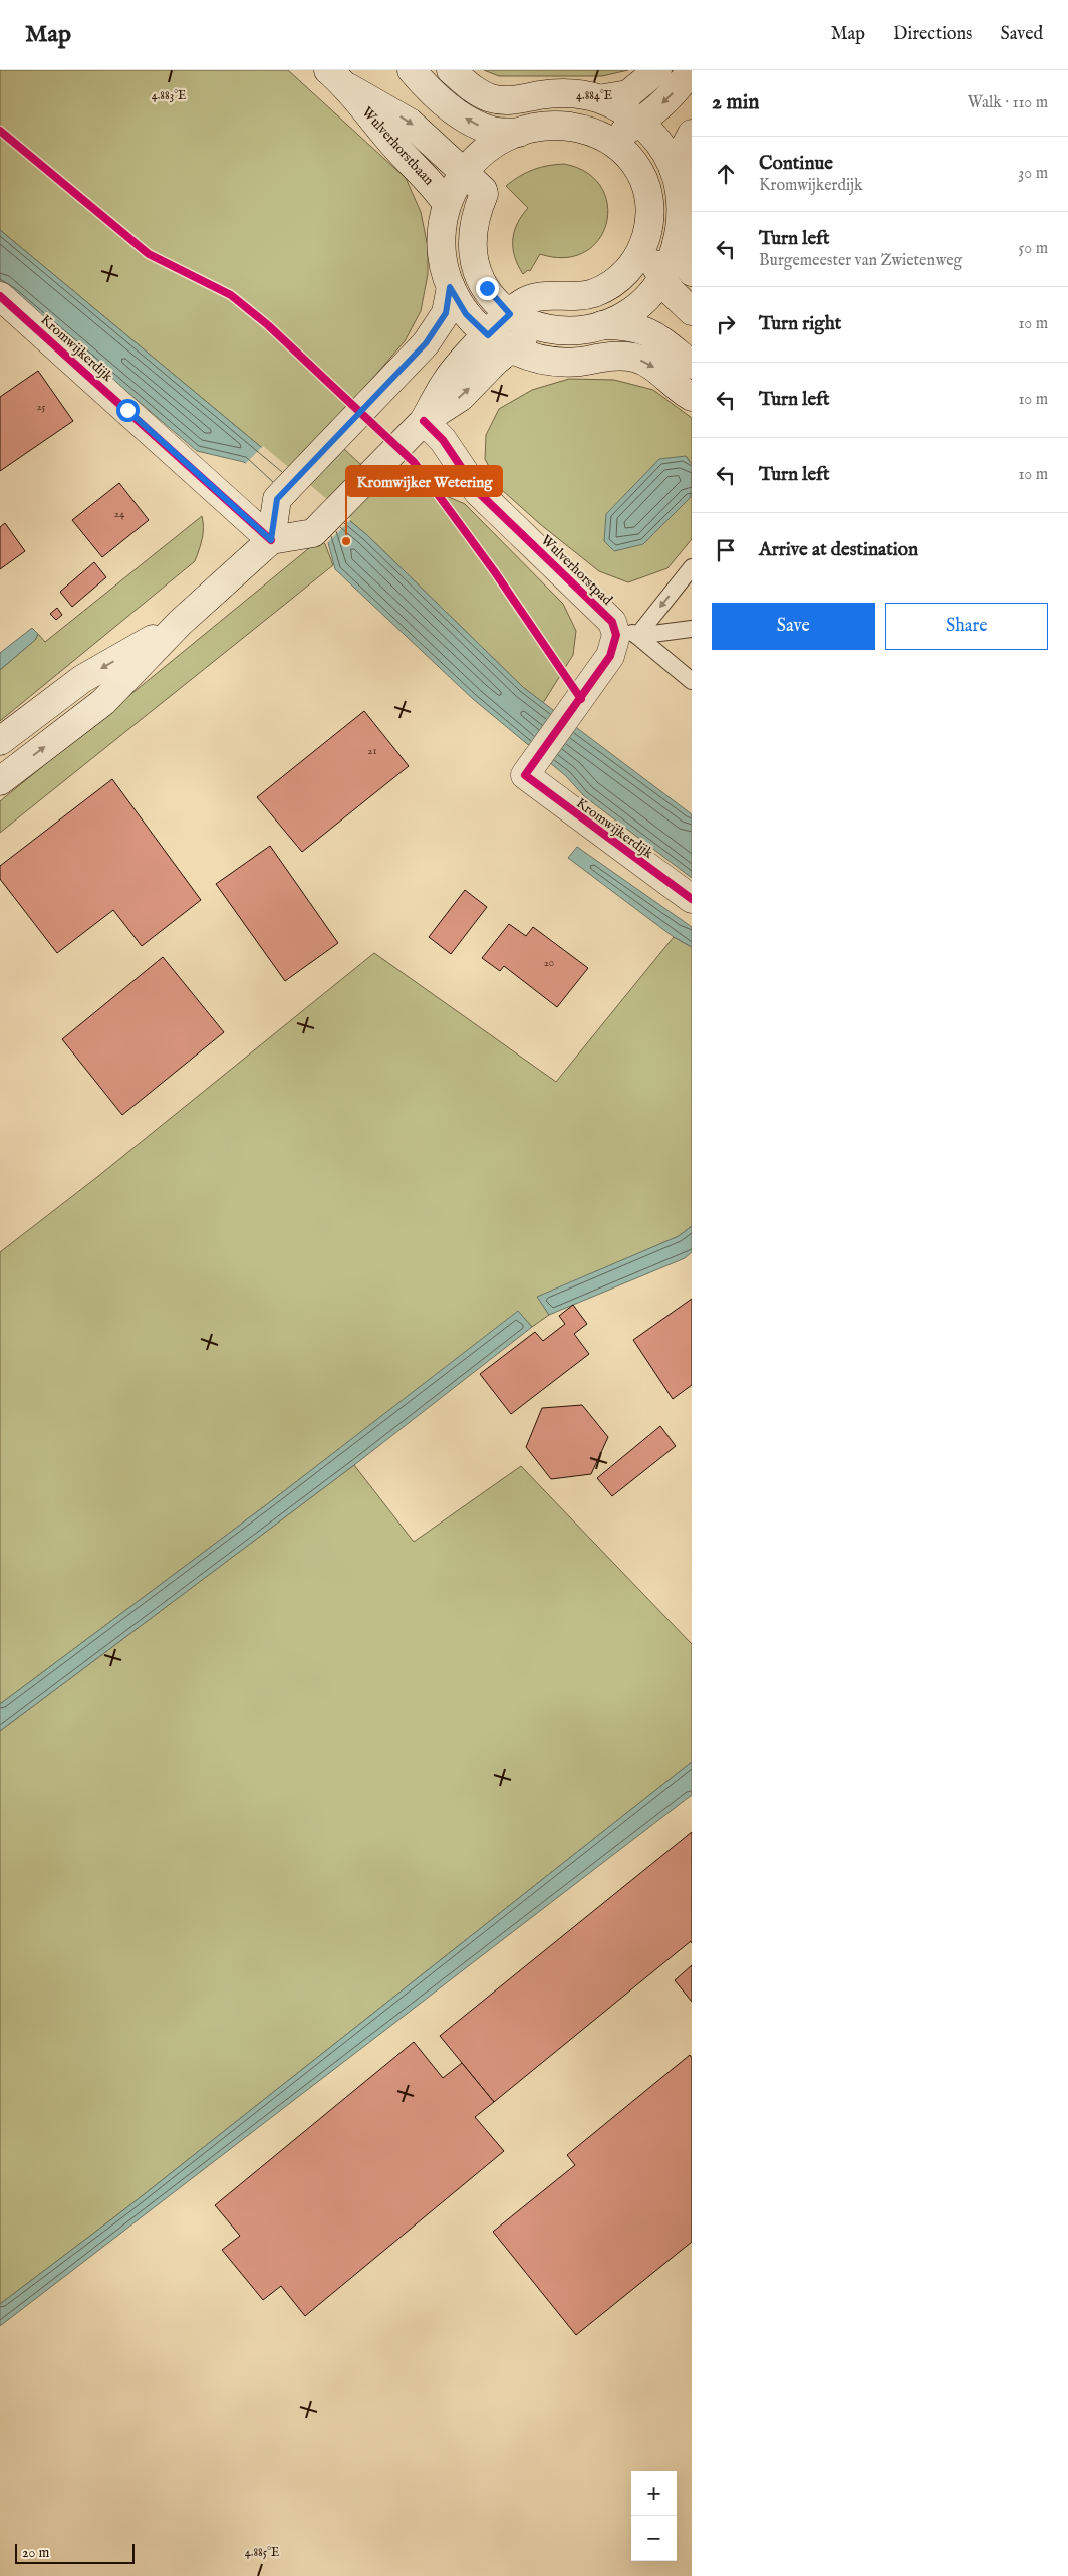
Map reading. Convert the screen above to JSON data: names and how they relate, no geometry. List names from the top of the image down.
{
  "streets": {
    "main road": ["Wulverhorstbaan", "Kromwijkerdijk", "Wulverhorstpad"]
  },
  "crossings": [
    ["Kromwijkerdijk", "Wulverhorstpad"]
  ],
  "places": ["Kromwijker Wetering"],
  "house_numbers": [
    "25",
    "24",
    "21",
    "20"
  ],
  "scale_bar": "20 m",
  "page": {
    "header": "Map",
    "nav": ["Map", "Directions", "Saved"],
    "heading": ["2 min", "Walk · 110 m"],
    "list": [
      ["Continue", "Kromwijkerdijk", "30 m"],
      ["Turn left", "Burgemeester van Zwietenweg", "50 m"],
      ["Turn right", "10 m"],
      ["Turn left", "10 m"],
      ["Turn left", "10 m"],
      "Arrive at destination"
    ],
    "buttons": ["Save", "Share"],
    "map_buttons": ["+", "−"],
    "scale": "20 m"
  },
  "coordinates": ["4.883°E", "4.884°E", "4.885°E"]
}
